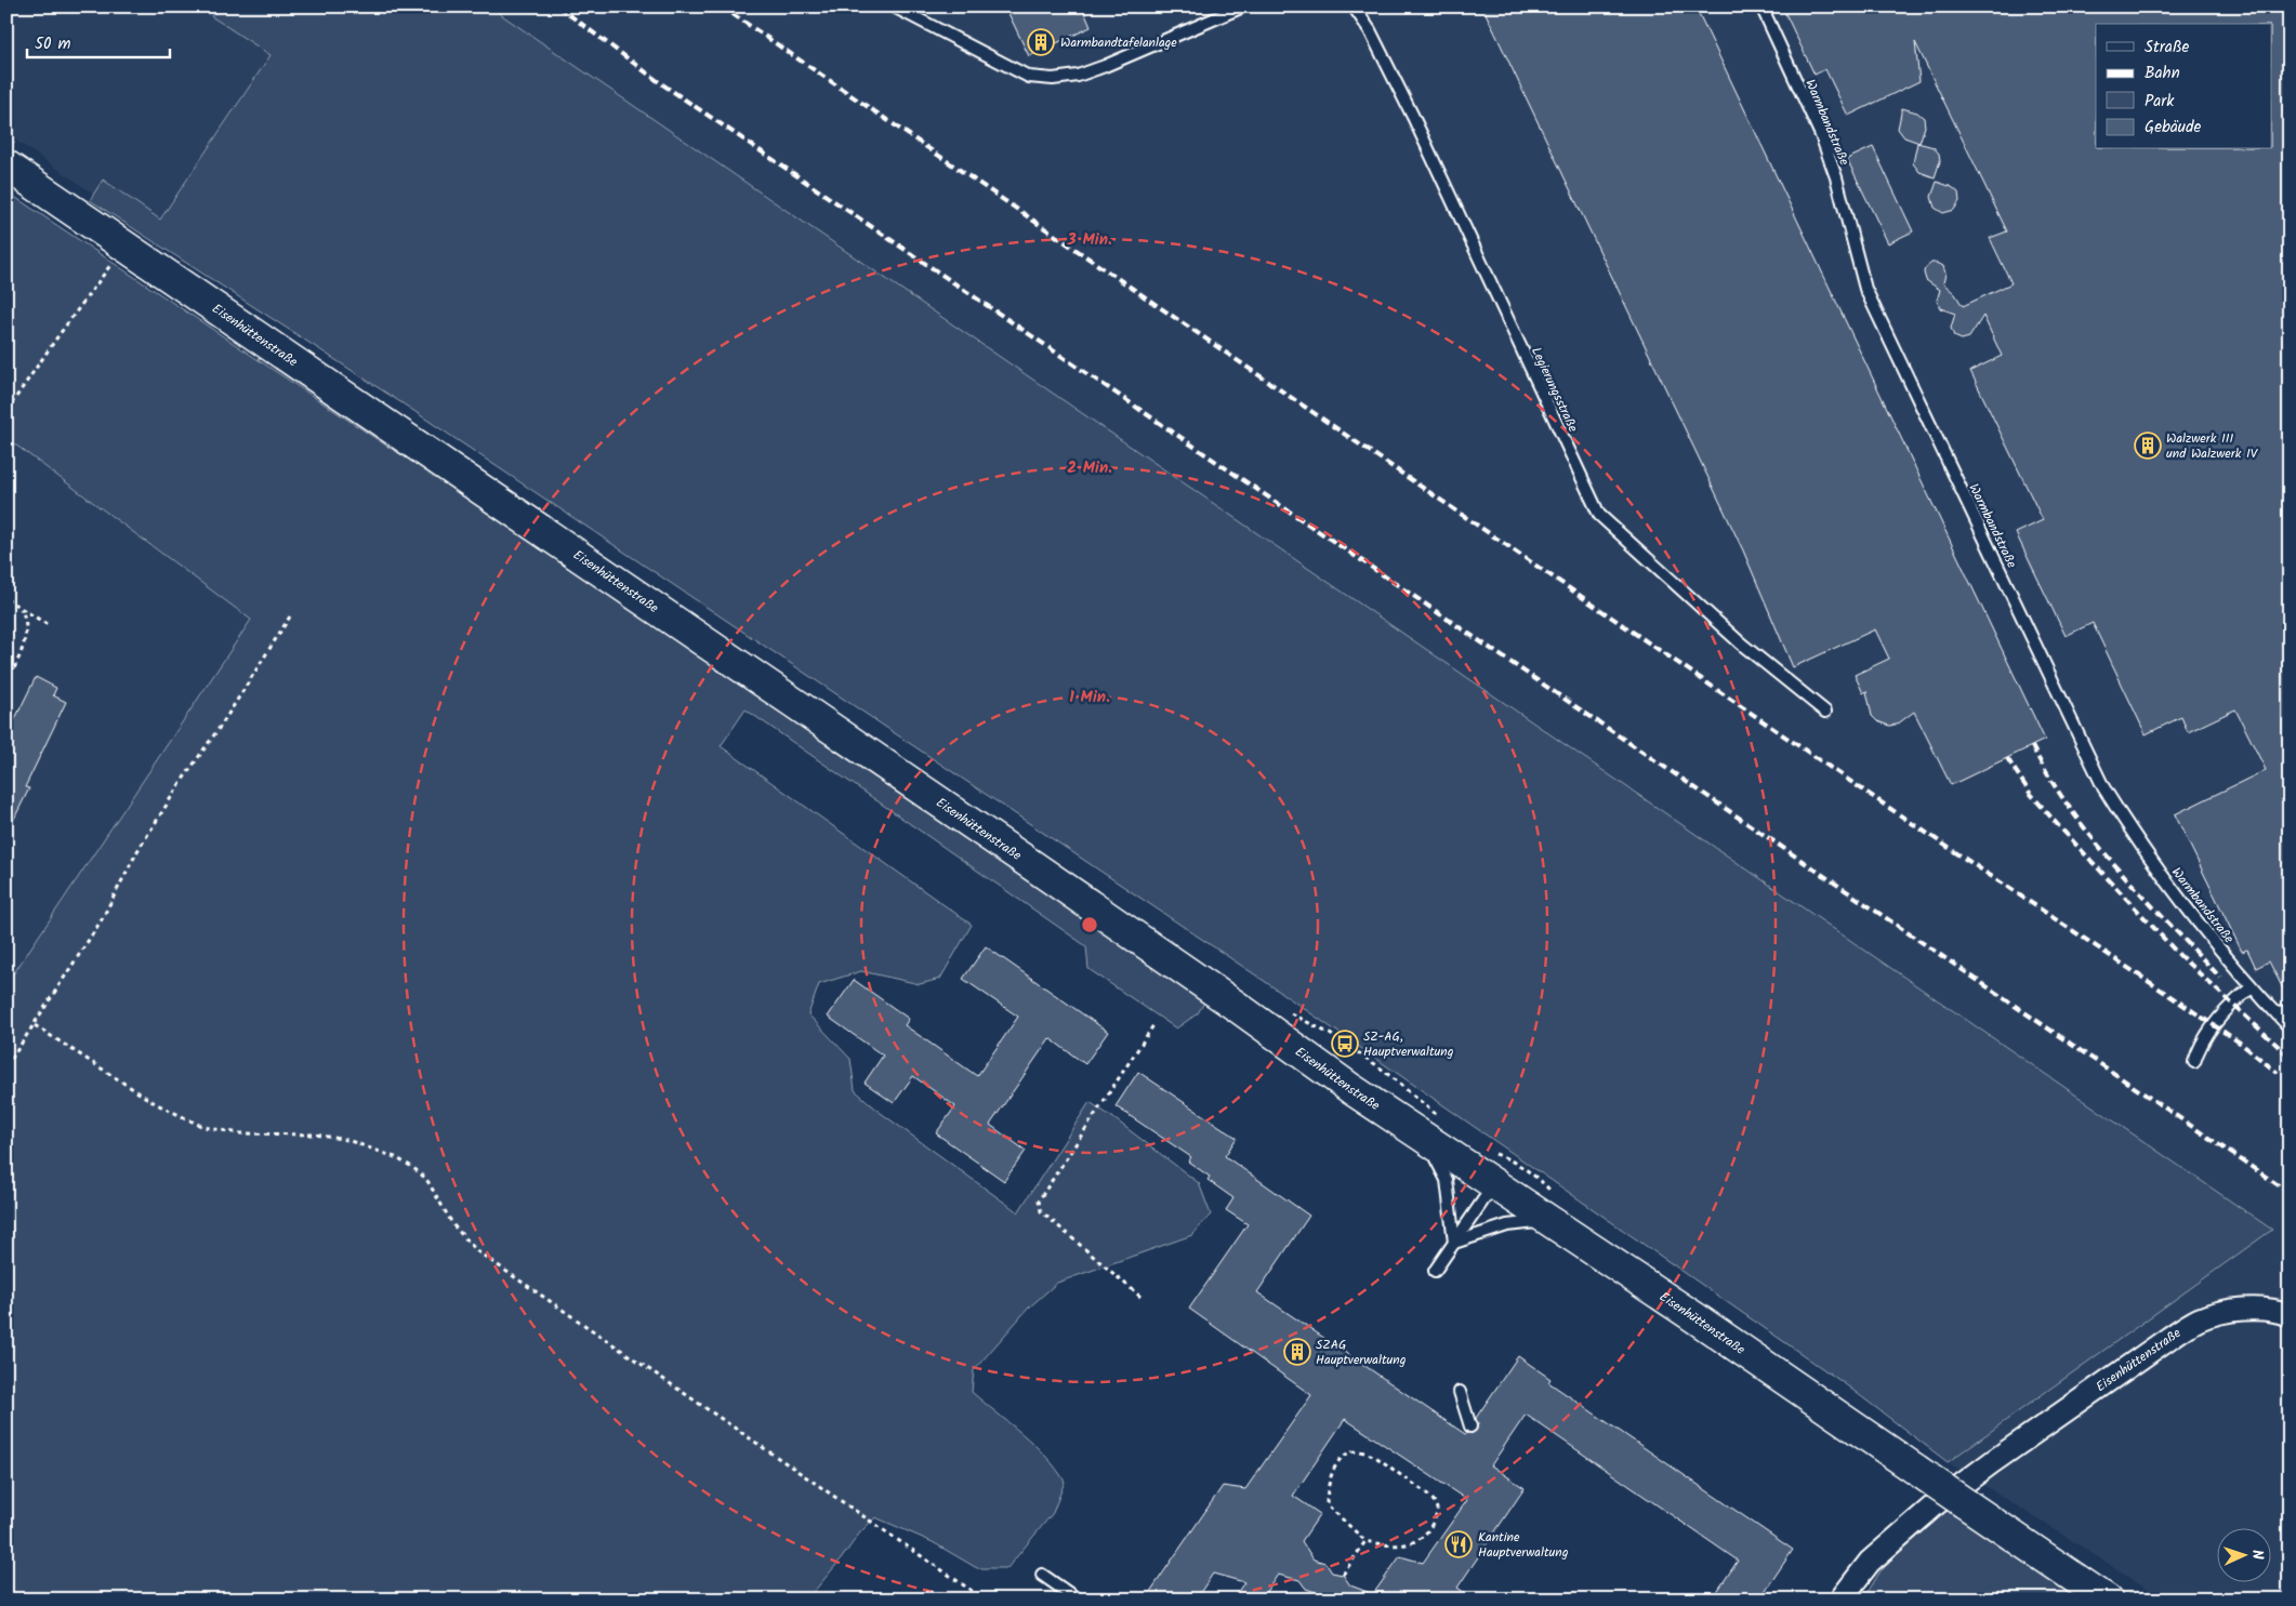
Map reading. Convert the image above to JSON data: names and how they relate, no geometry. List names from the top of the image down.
{
  "streets": {
    "street": ["Eisenhüttenstraße"],
    "lane": ["Warmbandstraße", "Legierungsstraße"]
  },
  "places": {
    "building": ["Warmbandtafelanlage", "Walzwerk III und Walzwerk IV", "SZAG Hauptverwaltung"],
    "bus stop": ["SZ-AG, Hauptverwaltung"],
    "restaurant": ["Kantine Hauptverwaltung"]
  },
  "legend": [
    "Straße",
    "Bahn",
    "Park",
    "Gebäude"
  ],
  "scale_bar": "50 m",
  "north": "right",
  "rings": ["3 Min.", "2 Min.", "1 Min."]
}
